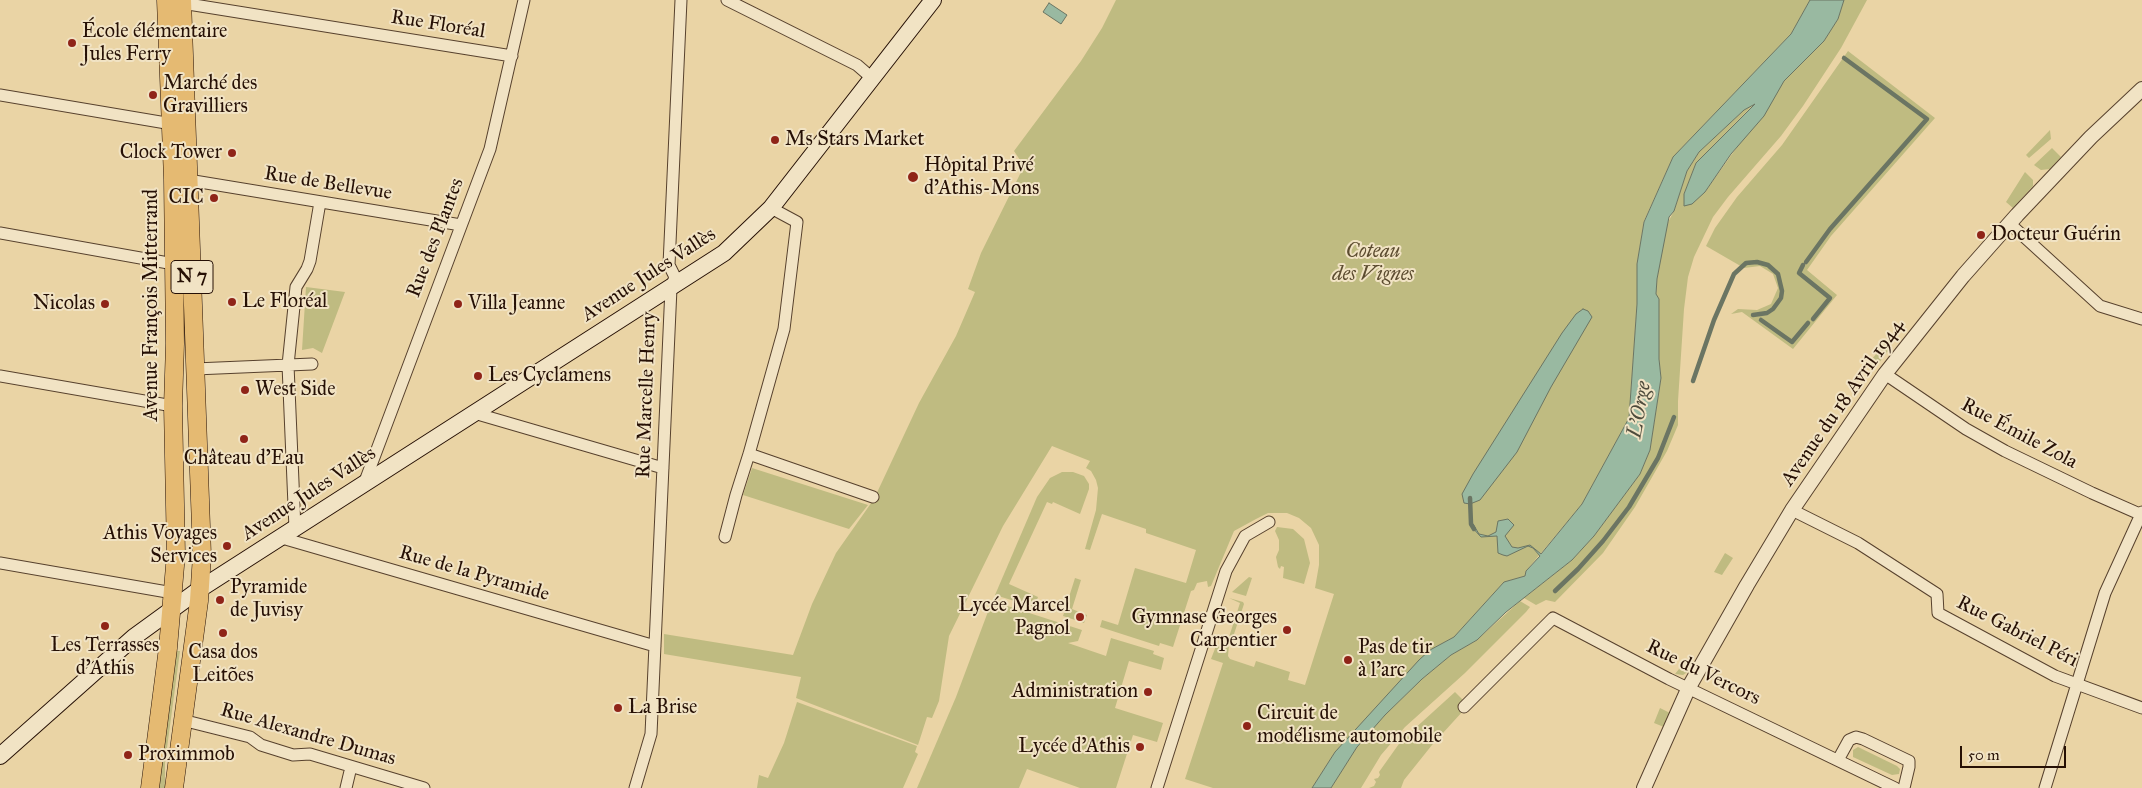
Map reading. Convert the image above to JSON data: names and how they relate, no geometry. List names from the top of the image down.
{
  "streets": {
    "main road": ["Avenue Jules Vallès", "N 7", "Avenue François Mitterrand"],
    "street": [
      "Rue Floréal",
      "Rue de Bellevue",
      "Rue des Plantes",
      "Rue Marcelle Henry",
      "Avenue du 18 Avril 1944",
      "Rue Émile Zola",
      "Rue de la Pyramide",
      "Rue Gabriel Péri",
      "Rue du Vercors",
      "Rue Alexandre Dumas"
    ]
  },
  "crossings": [
    ["Rue Floréal", "Rue des Plantes"],
    ["Rue Floréal", "Avenue François Mitterrand"],
    ["Rue de Bellevue", "Rue des Plantes"],
    ["Rue de Bellevue", "Avenue François Mitterrand"],
    ["Rue des Plantes", "Avenue Jules Vallès"],
    ["Avenue Jules Vallès", "N 7"],
    ["Avenue Jules Vallès", "Avenue François Mitterrand"],
    ["Avenue Jules Vallès", "Rue Marcelle Henry"],
    ["Avenue Jules Vallès", "Rue de la Pyramide"],
    ["N 7", "Avenue François Mitterrand"],
    ["Avenue François Mitterrand", "Rue Alexandre Dumas"],
    ["Rue Marcelle Henry", "Rue de la Pyramide"],
    ["Avenue du 18 Avril 1944", "Rue Émile Zola"],
    ["Avenue du 18 Avril 1944", "Rue Gabriel Péri"],
    ["Avenue du 18 Avril 1944", "Rue du Vercors"]
  ],
  "water": ["L'Orge"],
  "parks": ["Coteau des Vignes"],
  "places": [
    "École élémentaire Jules Ferry",
    "Marché des Gravilliers",
    "Ms Stars Market",
    "Clock Tower",
    "Hôpital Privé d'Athis-Mons",
    "CIC",
    "Docteur Guérin",
    "Le Floréal",
    "Nicolas",
    "Villa Jeanne",
    "Les Cyclamens",
    "West Side",
    "Château d'Eau",
    "Athis Voyages Services",
    "Pyramide de Juvisy",
    "Lycée Marcel Pagnol",
    "Les Terrasses d'Athis",
    "Gymnase Georges Carpentier",
    "Casa dos Leitões",
    "Pas de tir à l'arc",
    "Administration",
    "La Brise",
    "Circuit de modélisme automobile",
    "Lycée d'Athis",
    "Proximmob"
  ],
  "scale_bar": "50 m"
}
